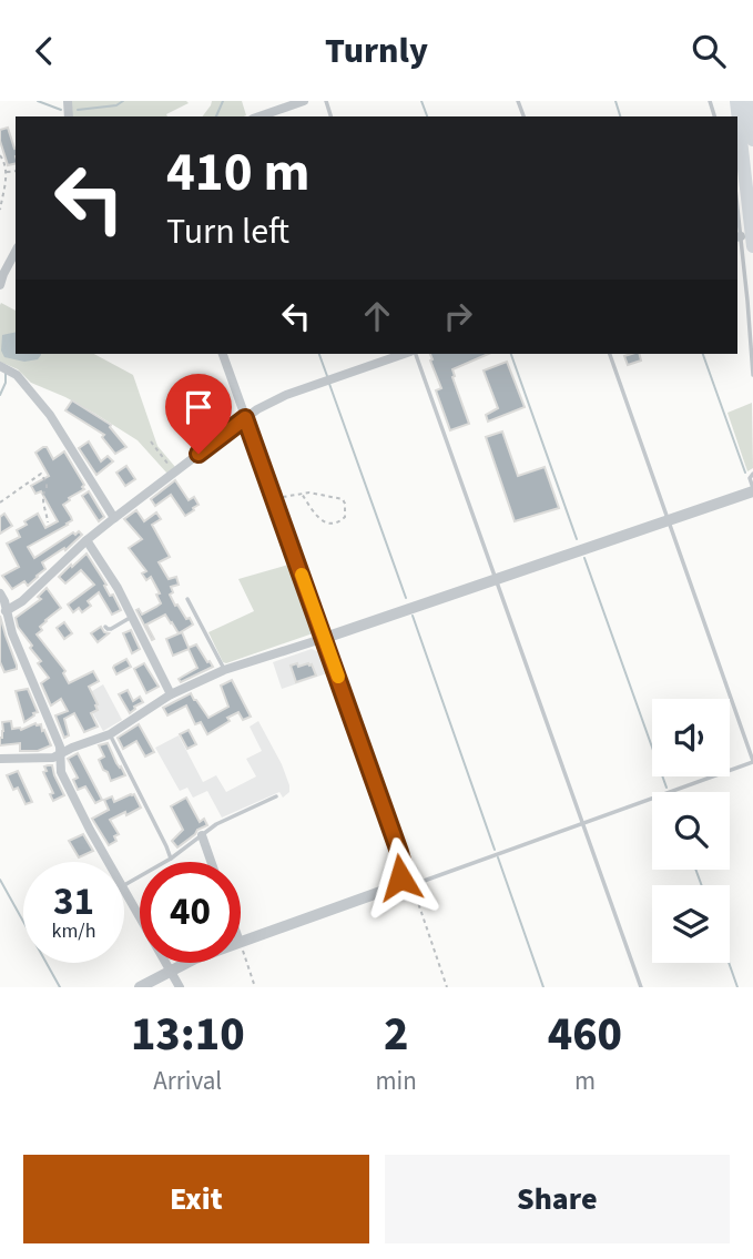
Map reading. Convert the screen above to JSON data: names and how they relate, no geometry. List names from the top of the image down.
{
  "page": {
    "header": "Turnly",
    "turn": ["410 m", "Turn left"],
    "speed": "31 km/h",
    "limit": "40",
    "eta": [
      "13:10",
      "Arrival",
      "2",
      "min",
      "460",
      "m"
    ],
    "buttons": ["Exit", "Share"]
  }
}
